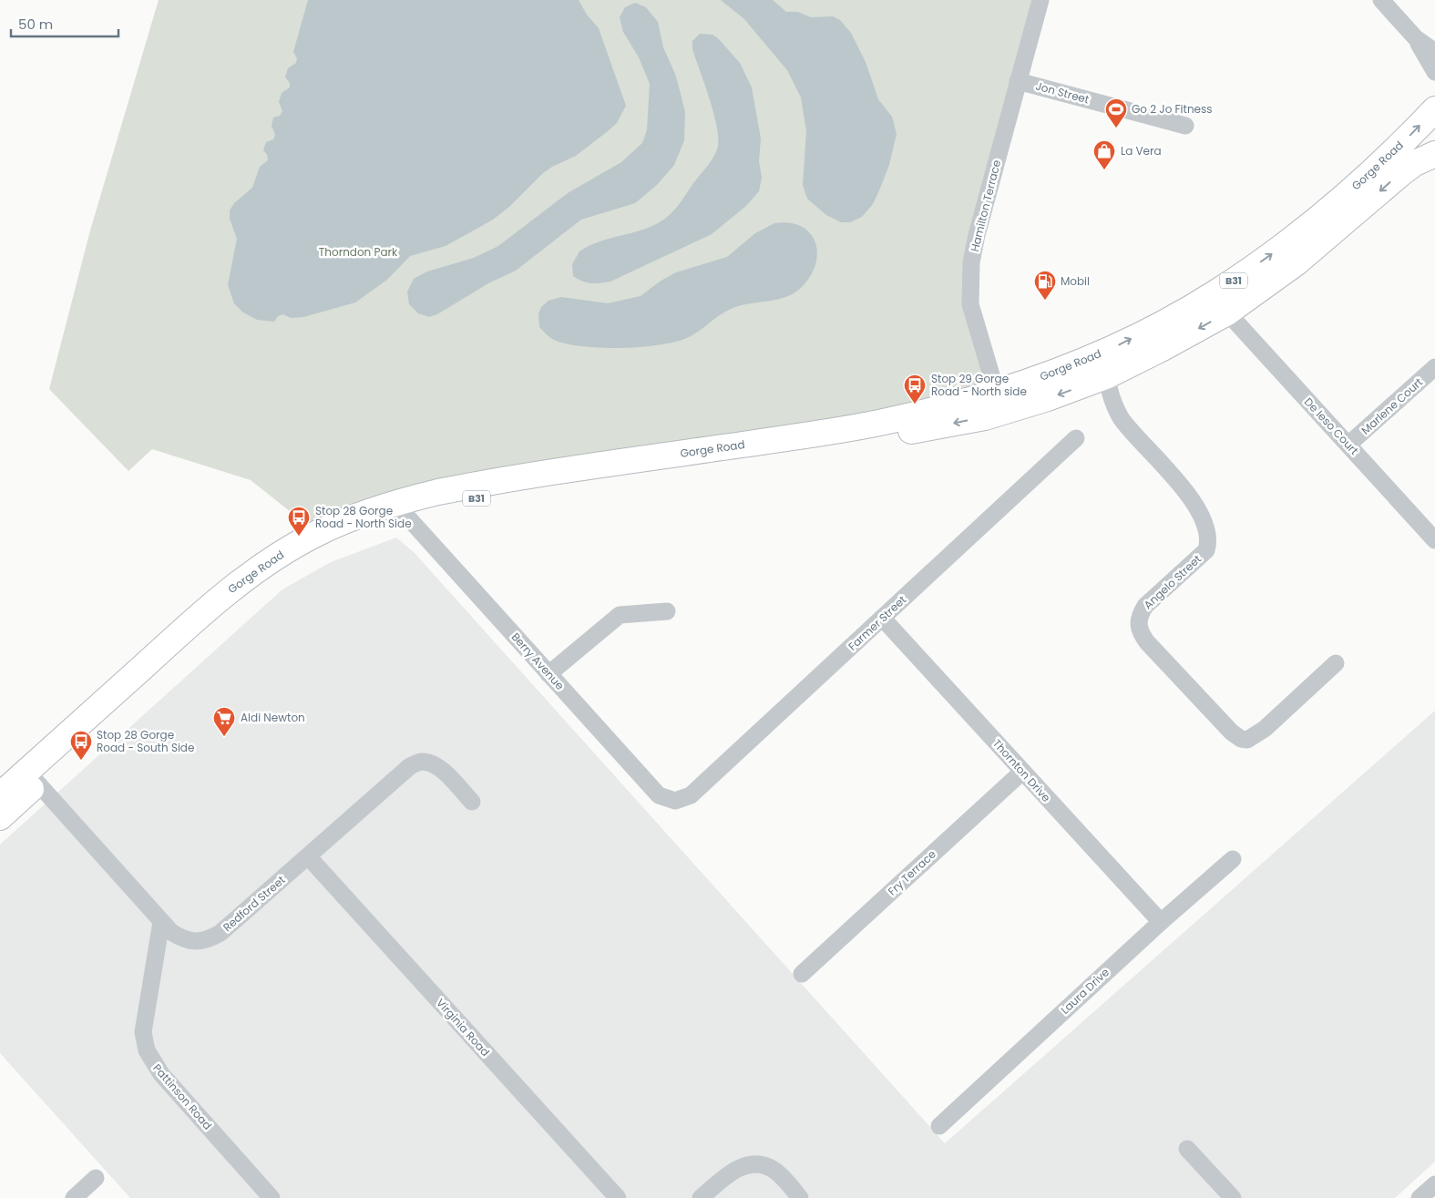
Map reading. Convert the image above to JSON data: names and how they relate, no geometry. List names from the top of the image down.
{
  "streets": {
    "main road": ["Gorge Road", "B31"],
    "street": [
      "Jon Street",
      "Hamilton Terrace",
      "Marlene Court",
      "De Ieso Court",
      "Angelo Street",
      "Farmer Street",
      "Berry Avenue",
      "Thornton Drive",
      "Fry Terrace",
      "Redford Street",
      "Laura Drive",
      "Virginia Road",
      "Pattinson Road"
    ]
  },
  "crossings": [
    ["Jon Street", "Hamilton Terrace"],
    ["Gorge Road", "Hamilton Terrace"],
    ["Gorge Road", "De Ieso Court"],
    ["Gorge Road", "Angelo Street"],
    ["Gorge Road", "Berry Avenue"],
    ["Gorge Road", "Redford Street"],
    ["Marlene Court", "De Ieso Court"],
    ["Farmer Street", "Berry Avenue"],
    ["Farmer Street", "Thornton Drive"],
    ["Thornton Drive", "Fry Terrace"],
    ["Thornton Drive", "Laura Drive"],
    ["Redford Street", "Virginia Road"],
    ["Redford Street", "Pattinson Road"]
  ],
  "parks": ["Thorndon Park"],
  "places": {
    "sports": ["Go 2 Jo Fitness"],
    "shop": ["La Vera"],
    "fuel station": ["Mobil"],
    "bus stop": ["Stop 29 Gorge Road - North side", "Stop 28 Gorge Road - North Side", "Stop 28 Gorge Road - South Side"],
    "supermarket": ["Aldi Newton"]
  },
  "scale_bar": "50 m"
}
